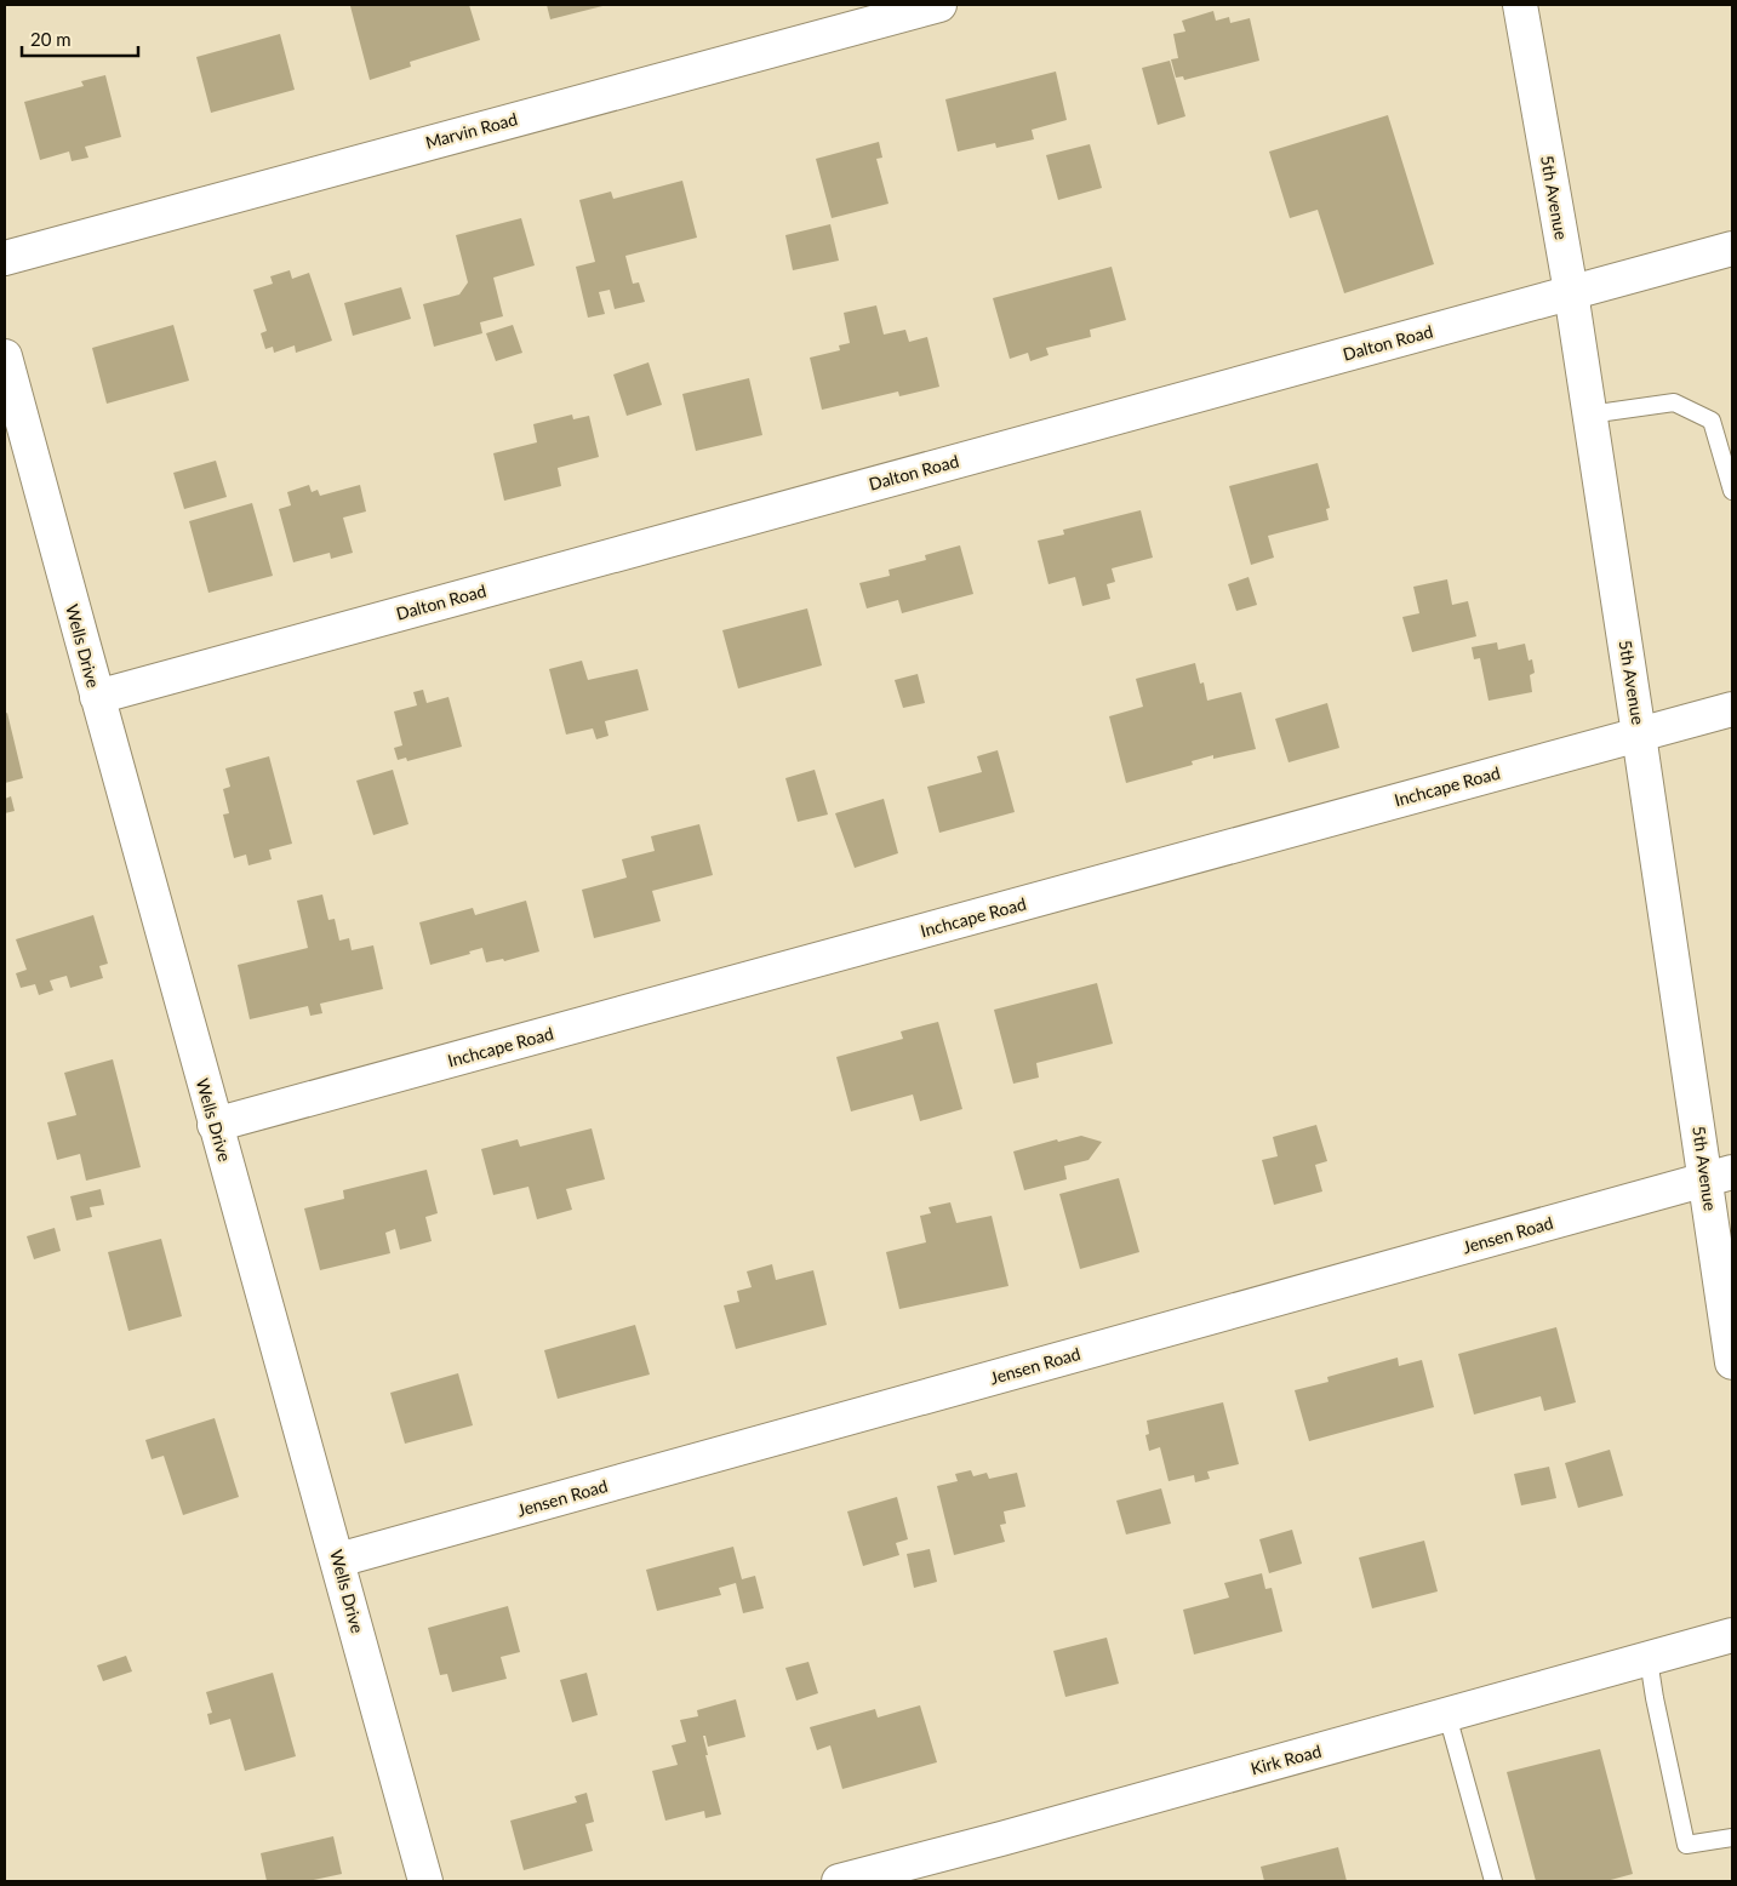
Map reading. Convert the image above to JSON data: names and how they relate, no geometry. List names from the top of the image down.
{
  "streets": {
    "street": [
      "Marvin Road",
      "5th Avenue",
      "Dalton Road",
      "Wells Drive",
      "Inchcape Road",
      "Jensen Road",
      "Kirk Road"
    ]
  },
  "crossings": [
    ["5th Avenue", "Dalton Road"],
    ["5th Avenue", "Inchcape Road"],
    ["5th Avenue", "Jensen Road"],
    ["Dalton Road", "Wells Drive"],
    ["Wells Drive", "Inchcape Road"],
    ["Wells Drive", "Jensen Road"]
  ],
  "scale_bar": "20 m"
}
